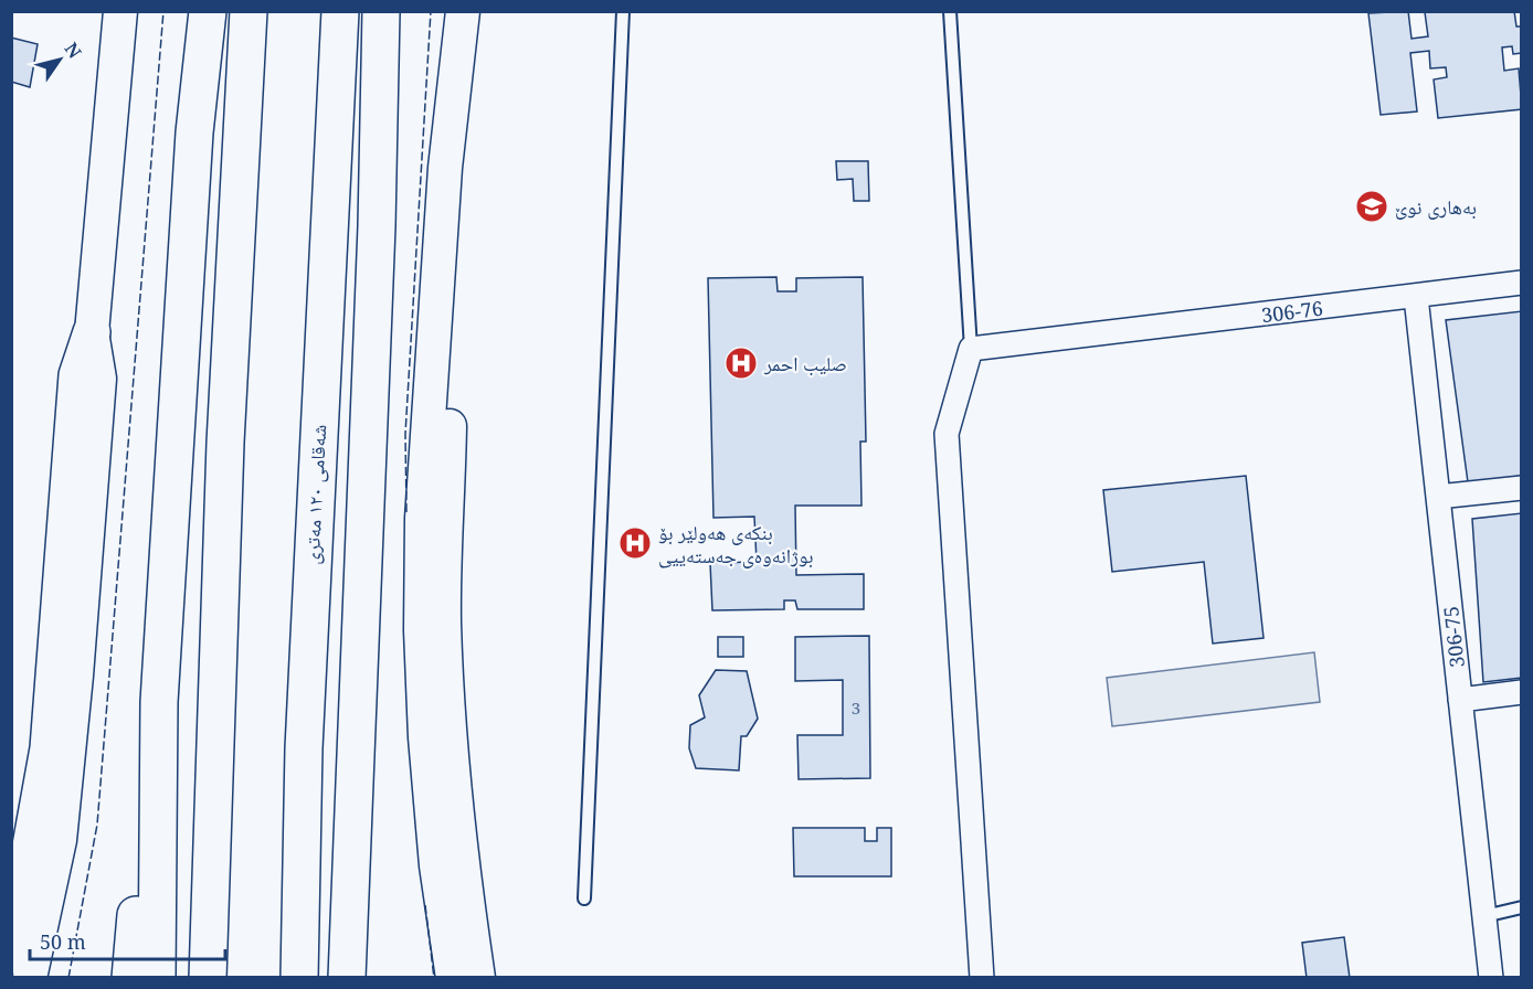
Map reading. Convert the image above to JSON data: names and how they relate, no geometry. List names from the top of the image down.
{
  "streets": {
    "highway": ["شەقامی ١٢٠ مەتری"],
    "street": ["306-76", "306-75"]
  },
  "crossings": [
    ["306-76", "306-75"]
  ],
  "places": {
    "school or university": ["بەهاری نوێ"],
    "hospital": ["صلیب احمر", "بنکەی هەولێر بۆ بوژانەوەی جەستەییی"]
  },
  "house_numbers": ["3"],
  "scale_bar": "50 m",
  "north": "top right"
}
